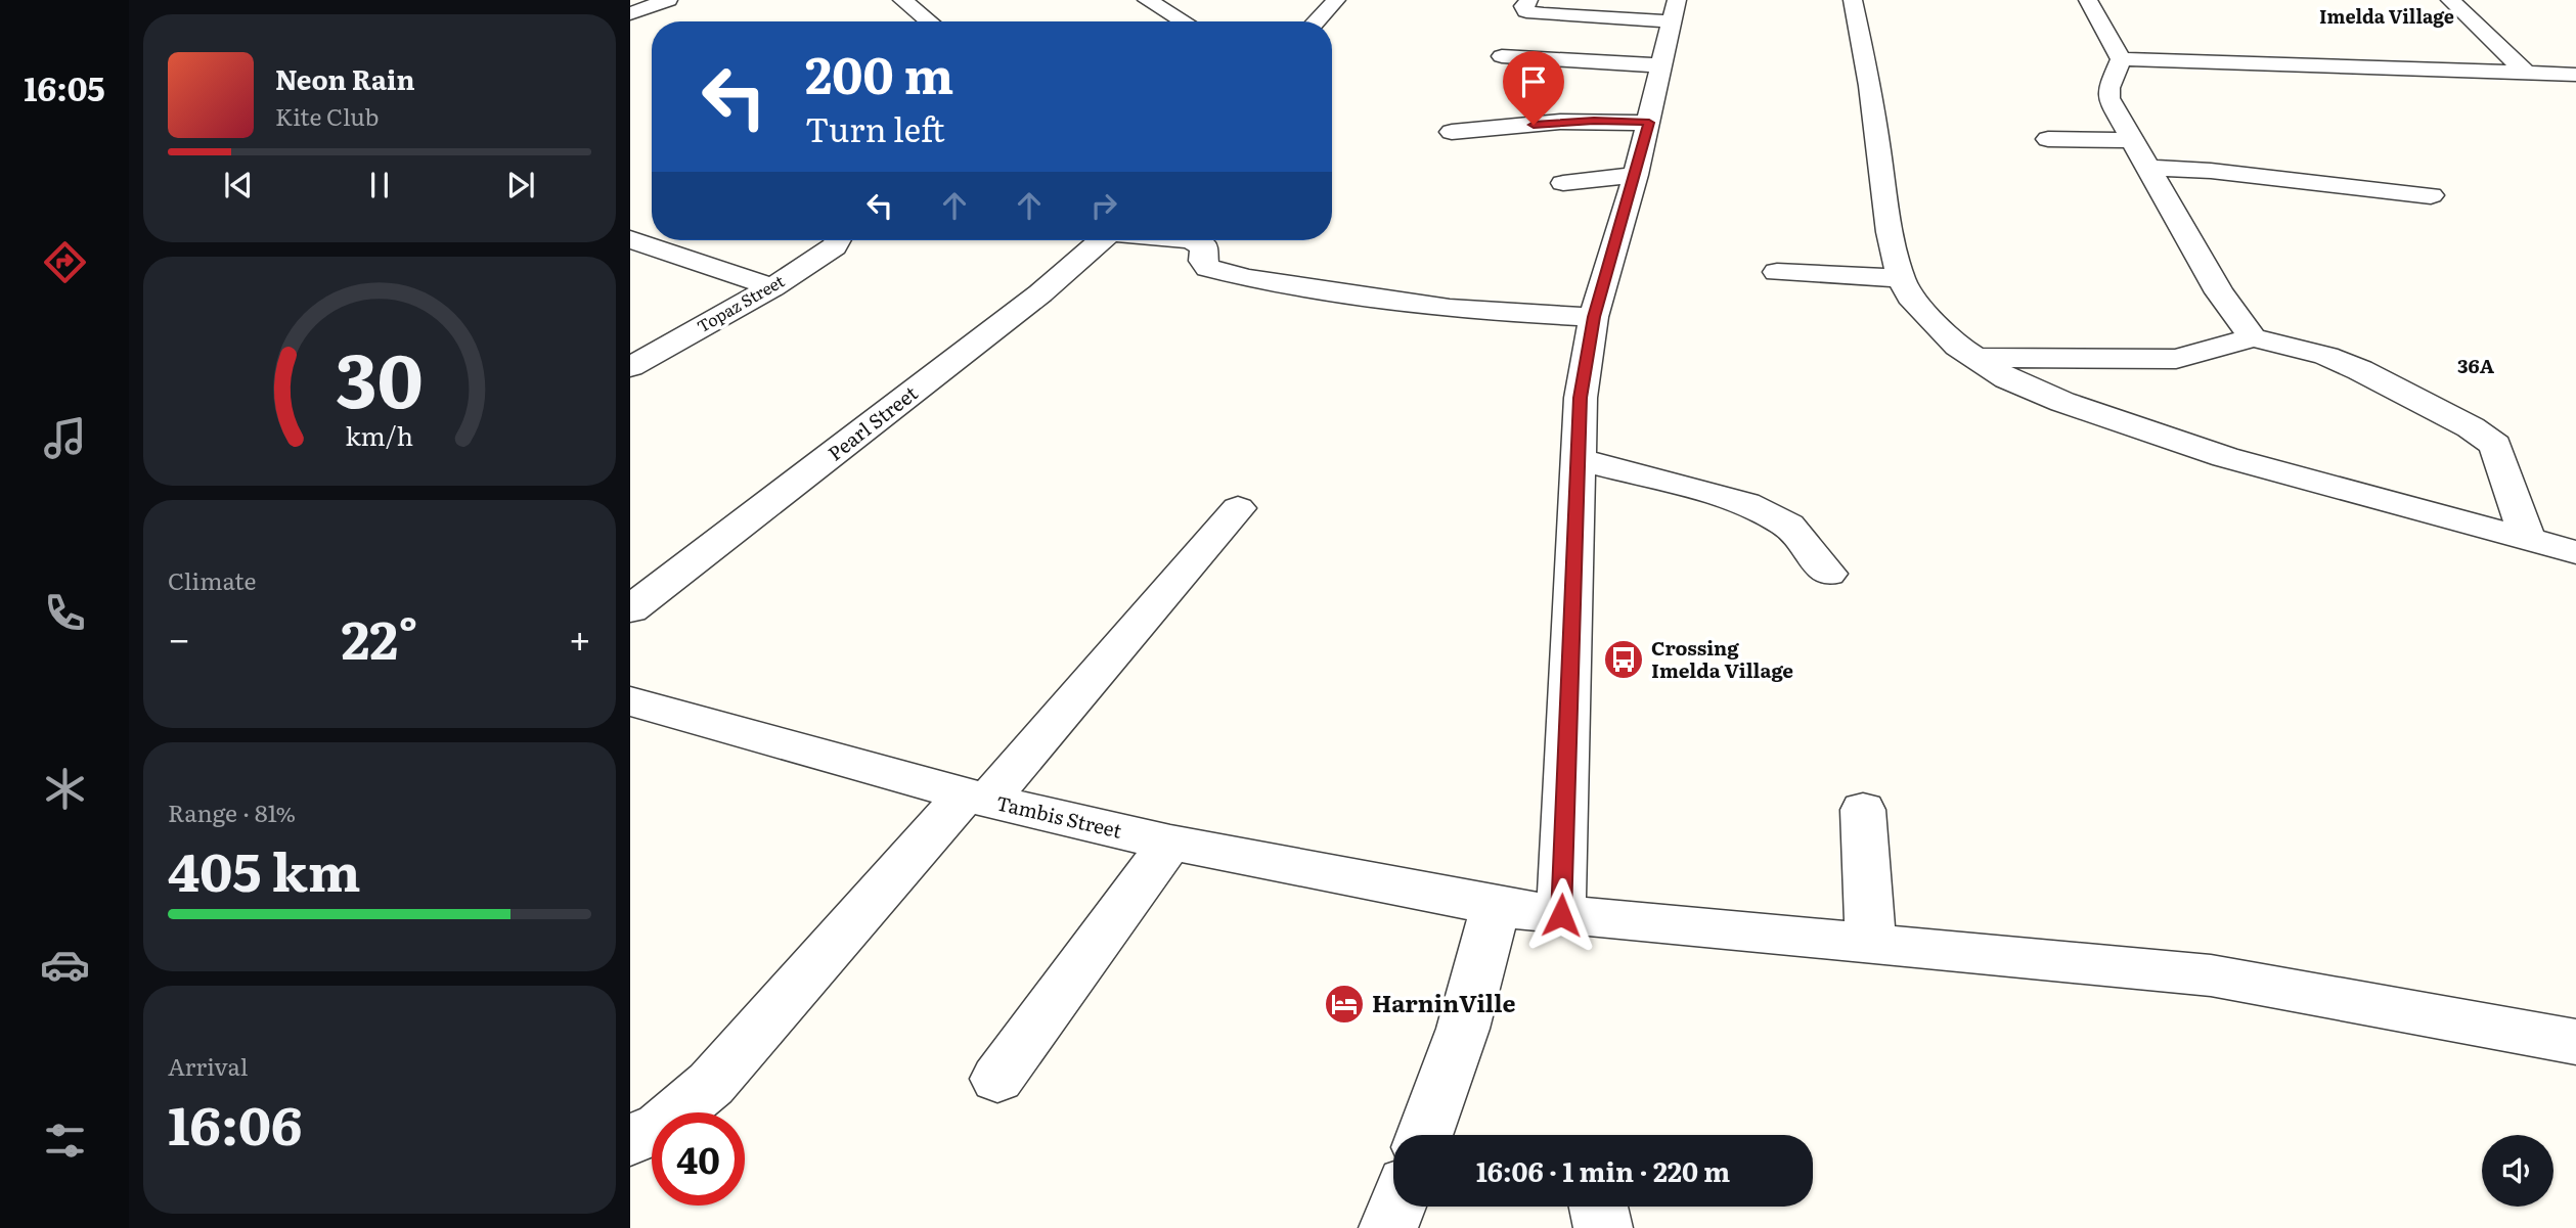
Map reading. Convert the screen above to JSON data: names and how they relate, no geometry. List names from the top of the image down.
{
  "streets": {
    "street": ["Topaz Street", "Pearl Street", "Tambis Street"]
  },
  "districts": ["Imelda Village", "36A"],
  "places": {
    "bus stop": ["Crossing Imelda Village"],
    "hotel": ["HarninVille"]
  },
  "page": {
    "tabs": "16:05",
    "turn": ["200 m", "Turn left"],
    "song": ["Neon Rain", "Kite Club"],
    "tile": [
      "Climate",
      ["Range · 81%", "405 km"],
      ["Arrival", "16:06"]
    ],
    "heat": ["−", "22°", "+"],
    "limit": "40",
    "trip": "16:06 · 1 min · 220 m",
    "gauge": ["30", "km/h"]
  }
}
